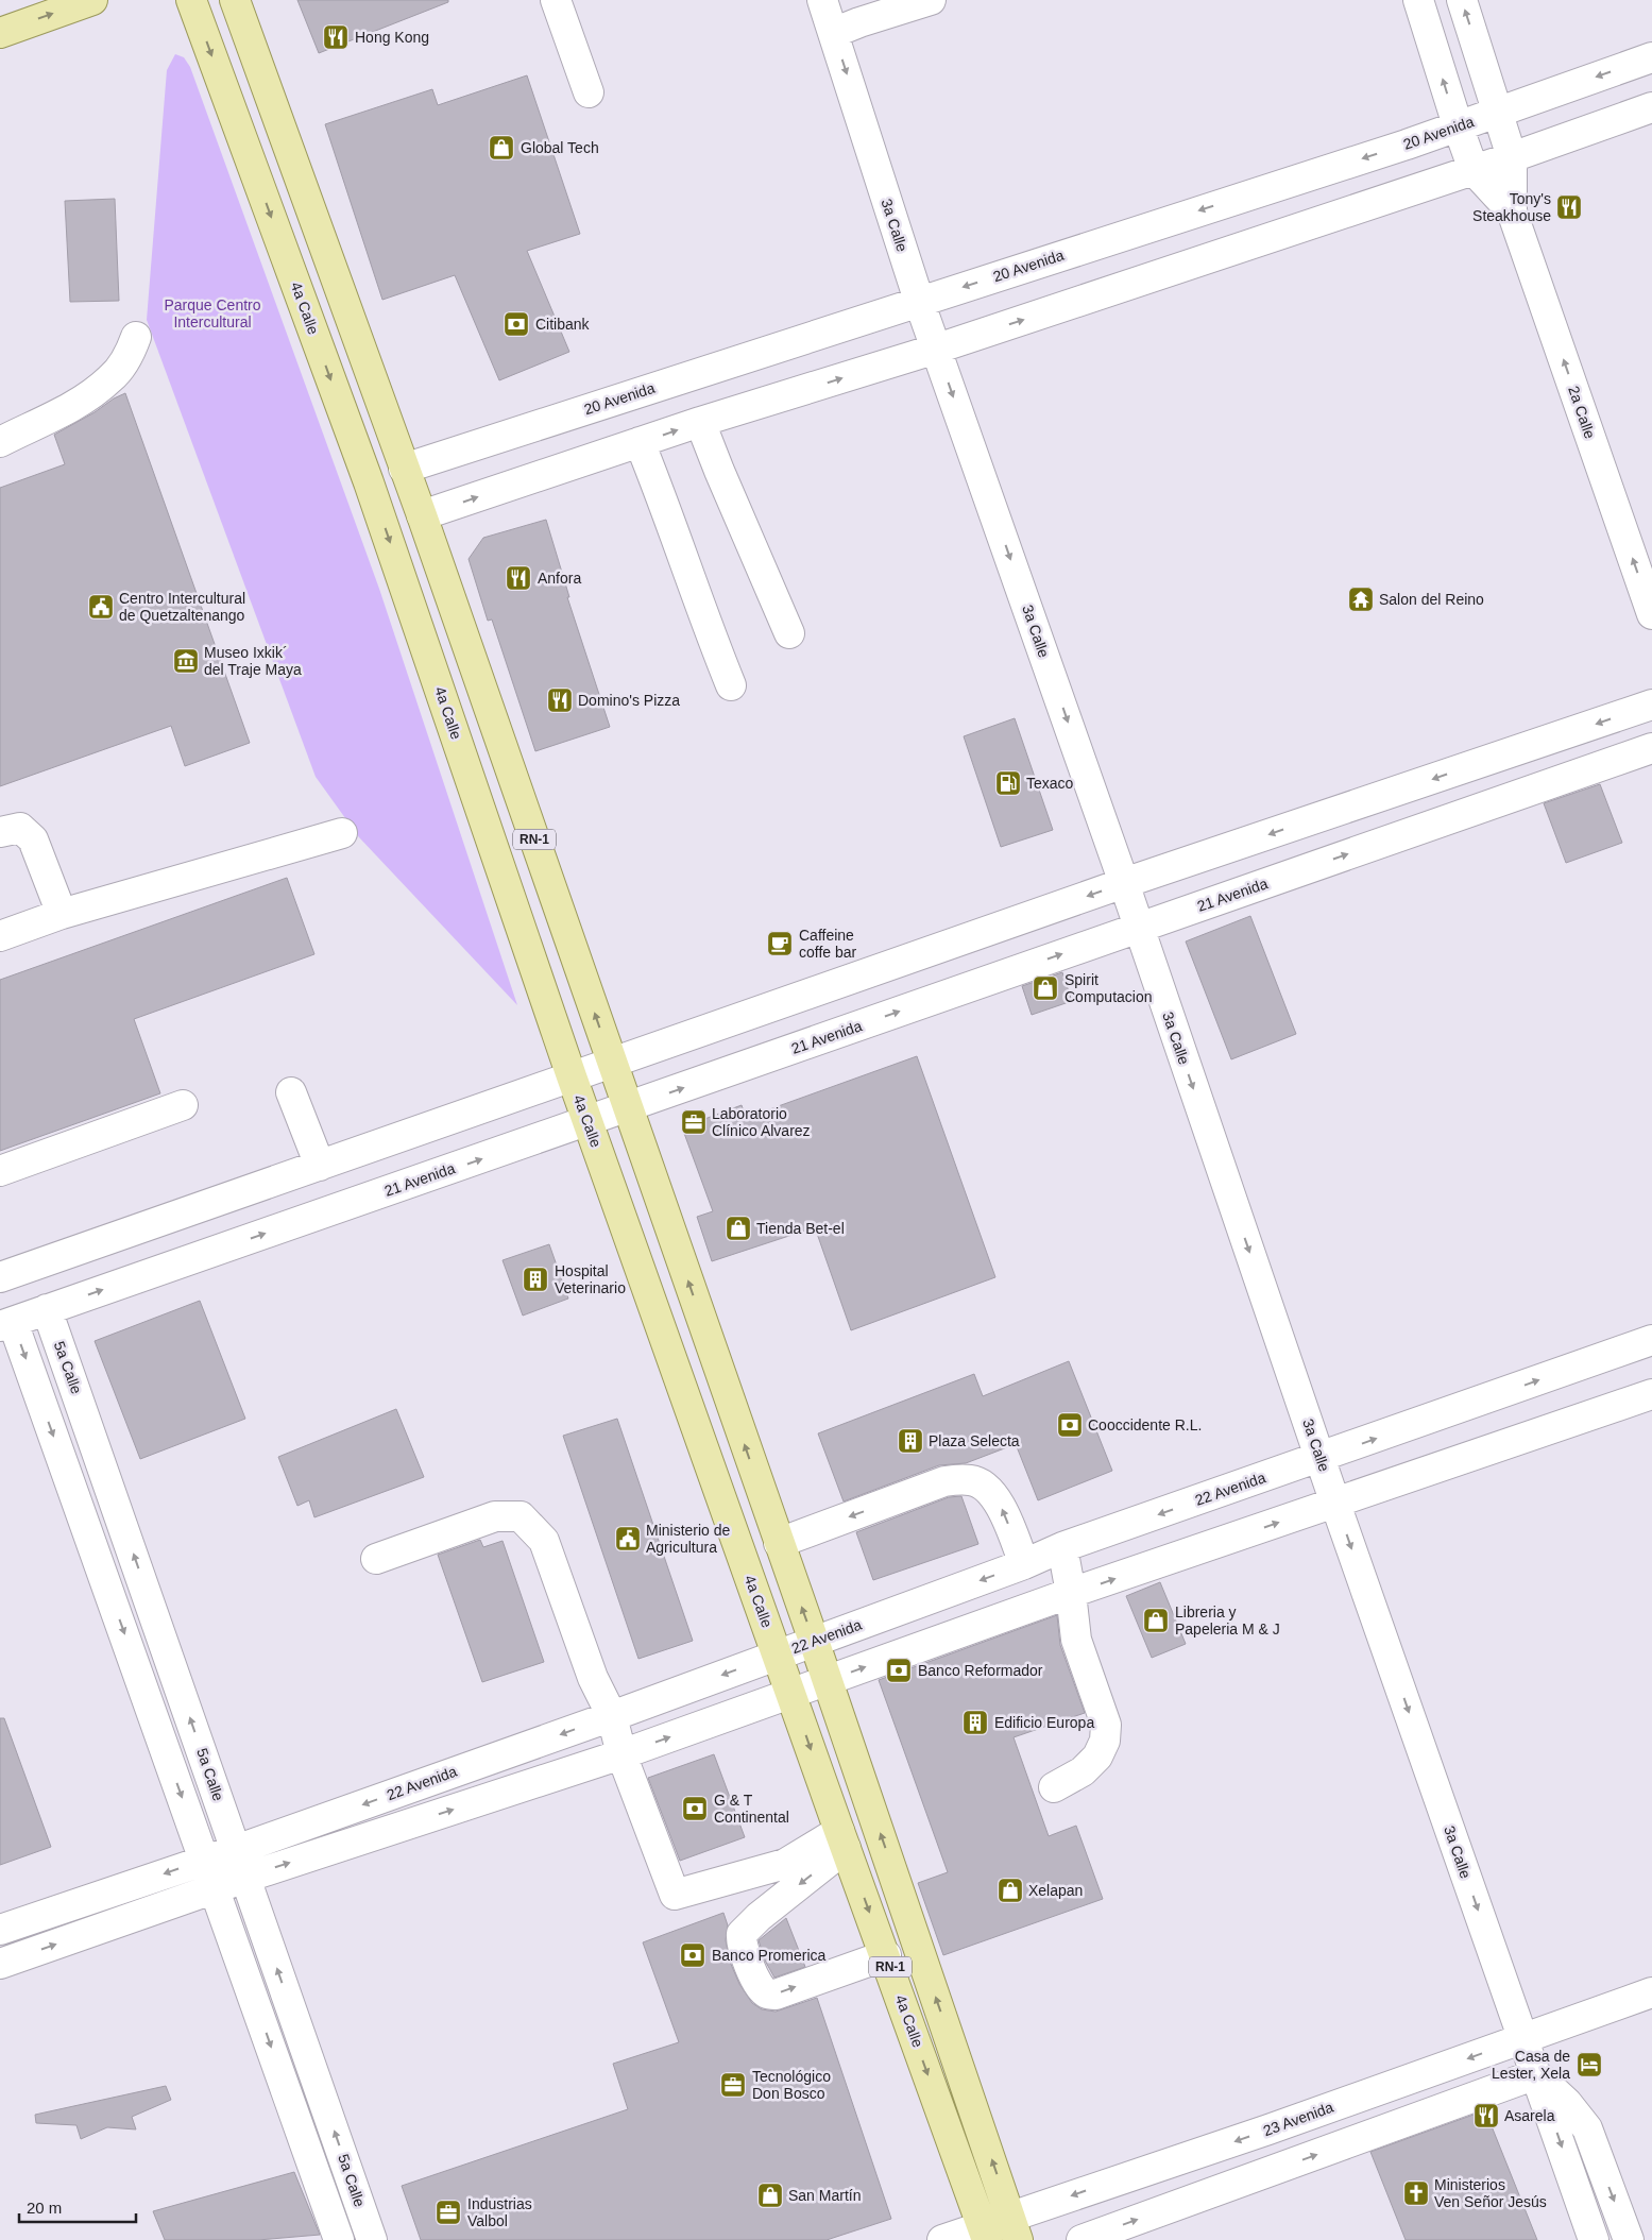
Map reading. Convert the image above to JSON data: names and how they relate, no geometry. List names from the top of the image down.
{
  "streets": {
    "main road": ["4a Calle", "RN-1"],
    "street": [
      "20 Avenida",
      "3a Calle",
      "2a Calle",
      "21 Avenida",
      "5a Calle",
      "22 Avenida",
      "23 Avenida"
    ]
  },
  "crossings": [
    ["20 Avenida", "3a Calle"],
    ["20 Avenida", "2a Calle"],
    ["20 Avenida", "RN-1"],
    ["3a Calle", "21 Avenida"],
    ["3a Calle", "22 Avenida"],
    ["3a Calle", "23 Avenida"],
    ["4a Calle", "21 Avenida"],
    ["4a Calle", "22 Avenida"],
    ["4a Calle", "23 Avenida"],
    ["RN-1", "21 Avenida"],
    ["RN-1", "22 Avenida"],
    ["RN-1", "23 Avenida"],
    ["21 Avenida", "5a Calle"],
    ["5a Calle", "22 Avenida"]
  ],
  "one_way": ["3a Calle", "2a Calle"],
  "parks": ["Parque Centro Intercultural"],
  "places": {
    "restaurant": [
      "Hong Kong",
      "Tony's Steakhouse",
      "Anfora",
      "Domino's Pizza",
      "Asarela"
    ],
    "shop": [
      "Global Tech",
      "Spirit Computacion",
      "Tienda Bet-el",
      "Libreria y Papeleria M & J",
      "Xelapan",
      "San Martín"
    ],
    "bank": [
      "Citibank",
      "Cooccidente R.L.",
      "Banco Reformador",
      "G & T Continental",
      "Banco Promerica"
    ],
    "temple": ["Salon del Reino"],
    "public building": ["Centro Intercultural de Quetzaltenango", "Ministerio de Agricultura"],
    "museum": ["Museo Ixkik´ del Traje Maya"],
    "fuel station": ["Texaco"],
    "cafe": ["Caffeine coffe bar"],
    "office": ["Laboratorio Clínico Alvarez", "Tecnológico Don Bosco", "Industrias Valbol"],
    "building": ["Hospital Veterinario", "Plaza Selecta", "Edificio Europa"],
    "hotel": ["Casa de Lester, Xela"],
    "church": ["Ministerios Ven Señor Jesús"]
  },
  "scale_bar": "20 m"
}
